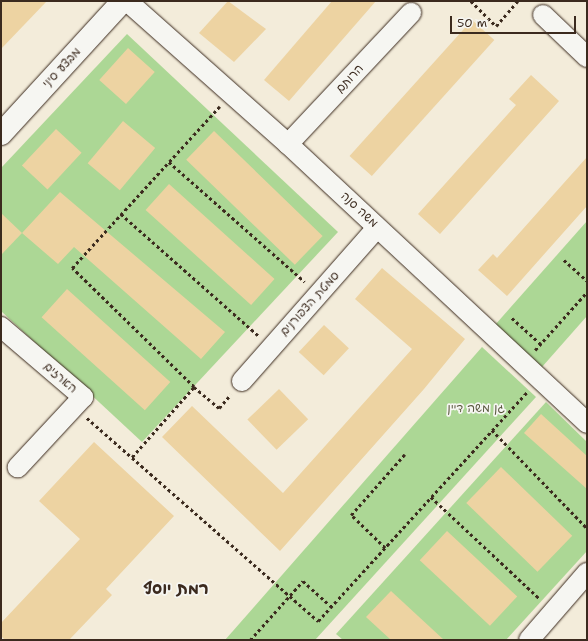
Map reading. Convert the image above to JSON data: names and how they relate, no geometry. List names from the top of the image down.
{
  "streets": {
    "street": [
      "מבצע סיני",
      "הרותם",
      "משה סנה",
      "סמטת הצפורנים",
      "הארזים"
    ]
  },
  "crossings": [
    ["הרותם", "משה סנה"],
    ["משה סנה", "סמטת הצפורנים"]
  ],
  "districts": ["רמת יוסף"],
  "parks": ["גן משה דיין"],
  "scale_bar": "50 m"
}
